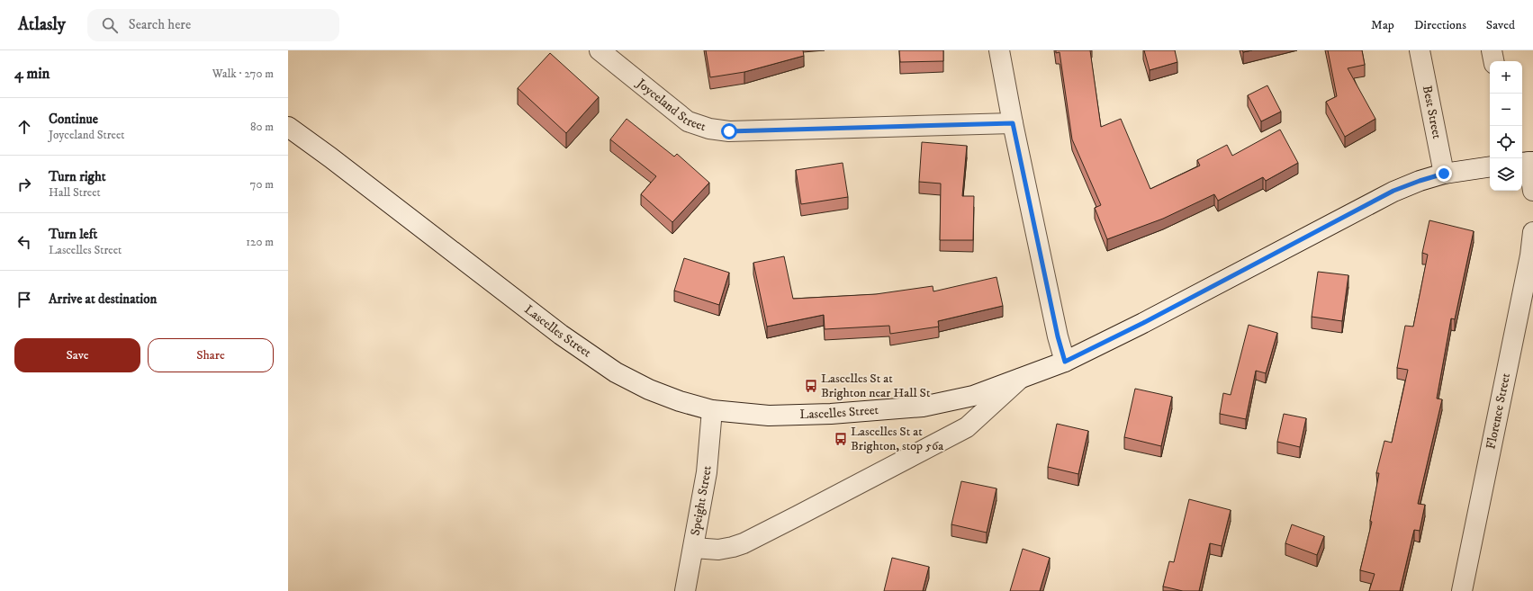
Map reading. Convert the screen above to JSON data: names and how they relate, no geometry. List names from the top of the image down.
{
  "streets": {
    "street": [
      "Joyceland Street",
      "Best Street",
      "Lascelles Street",
      "Florence Street",
      "Speight Street"
    ]
  },
  "crossings": [
    ["Best Street", "Lascelles Street"],
    ["Lascelles Street", "Speight Street"]
  ],
  "places": {
    "bus stop": ["Lascelles St at Brighton near Hall St", "Lascelles St at Brighton, stop 56a"]
  },
  "page": {
    "header": "Atlasly",
    "search": "Search here",
    "nav": ["Map", "Directions", "Saved"],
    "heading": ["4 min", "Walk · 270 m"],
    "map_buttons": ["+", "−"],
    "list": [
      ["Continue", "Joyceland Street", "80 m"],
      ["Turn right", "Hall Street", "70 m"],
      ["Turn left", "Lascelles Street", "120 m"],
      "Arrive at destination"
    ],
    "buttons": ["Save", "Share"]
  }
}
